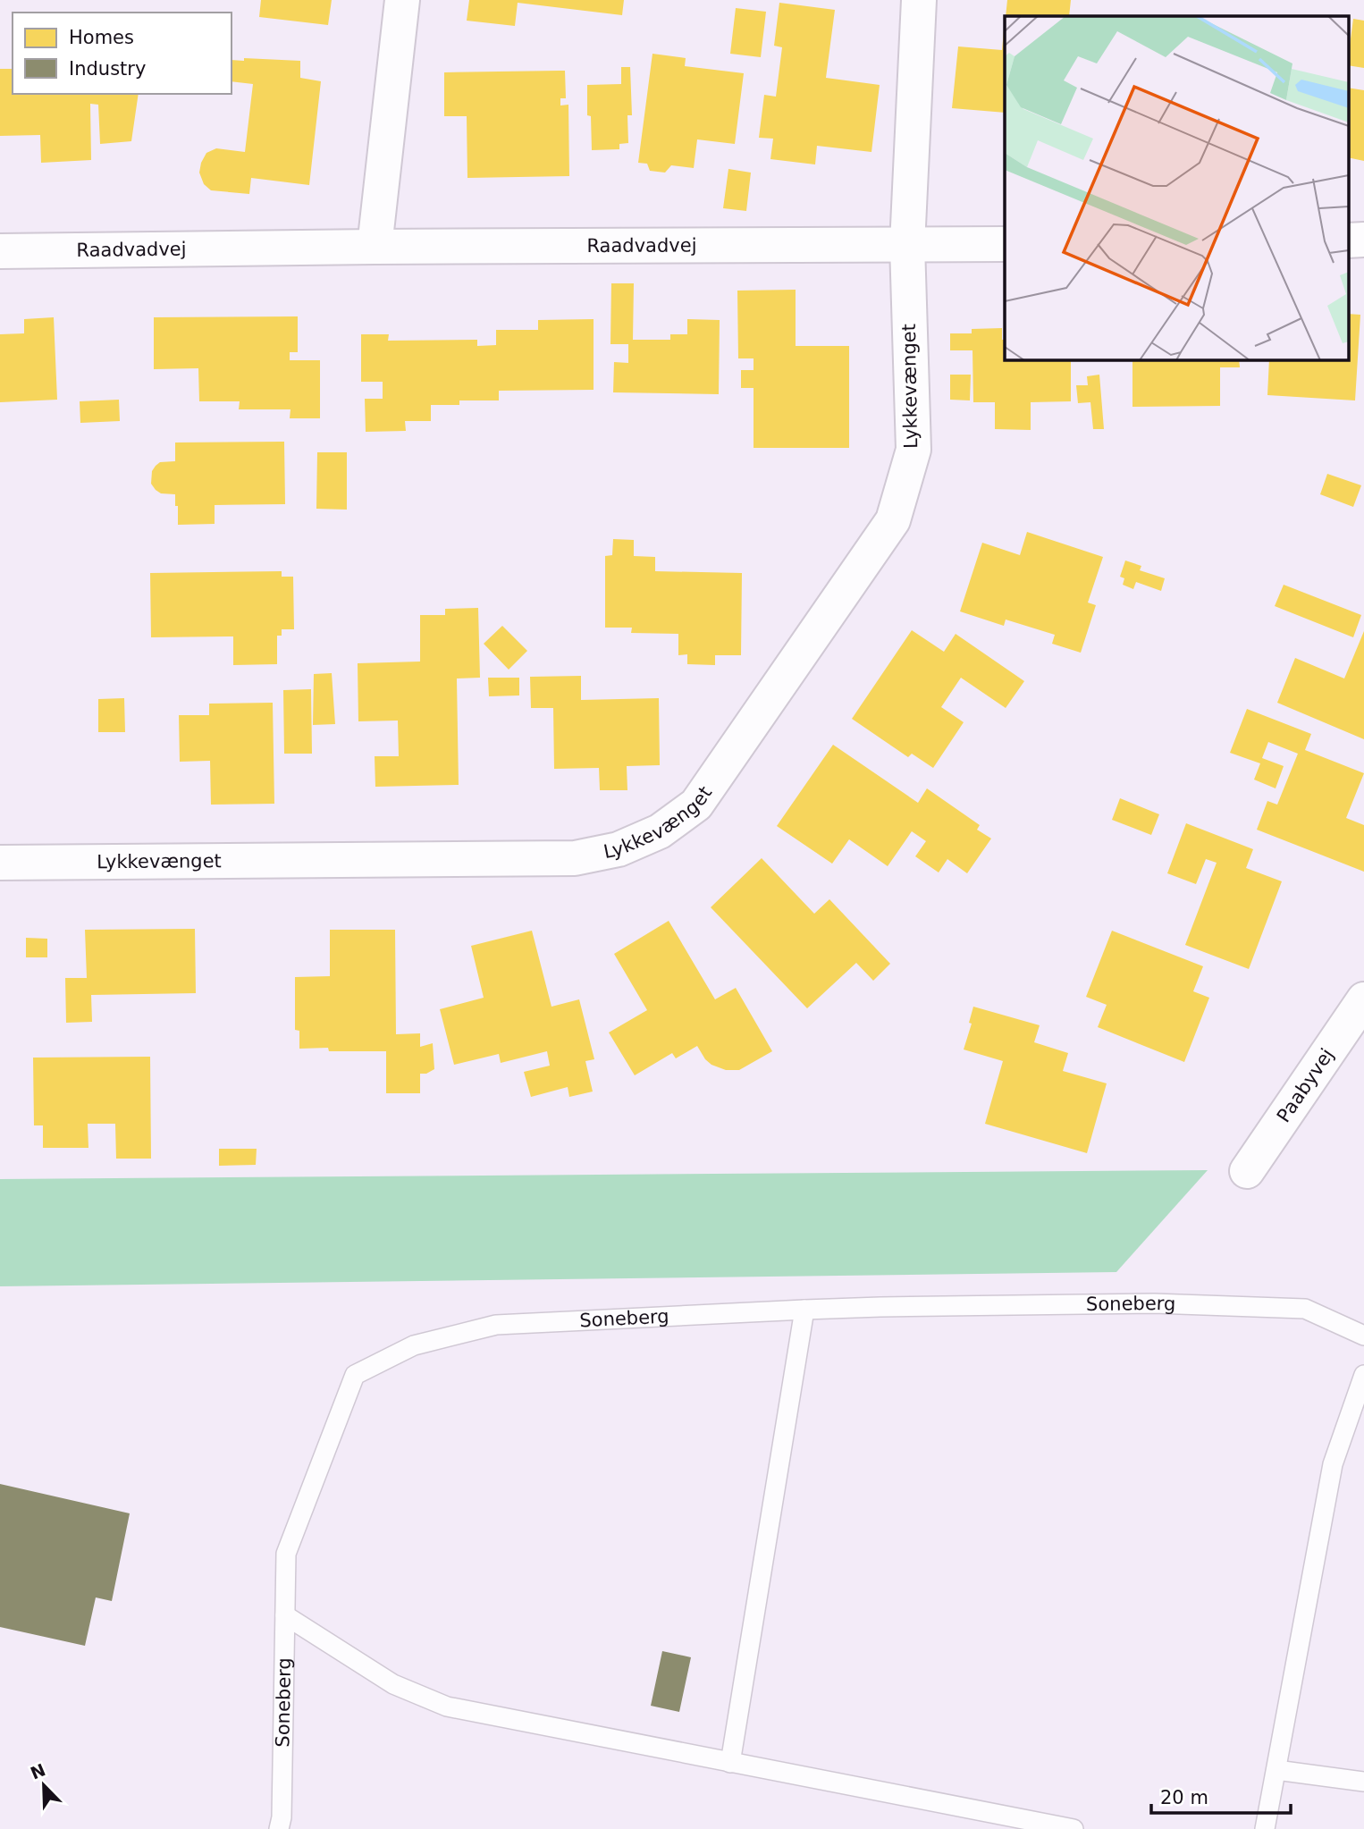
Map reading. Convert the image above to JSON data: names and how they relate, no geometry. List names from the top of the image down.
{
  "streets": {
    "street": ["Raadvadvej", "Lykkevænget", "Paabyvej"],
    "lane": ["Soneberg"]
  },
  "crossings": [
    ["Raadvadvej", "Lykkevænget"]
  ],
  "legend": ["Homes", "Industry"],
  "scale_bar": "20 m",
  "north": "top left"
}
